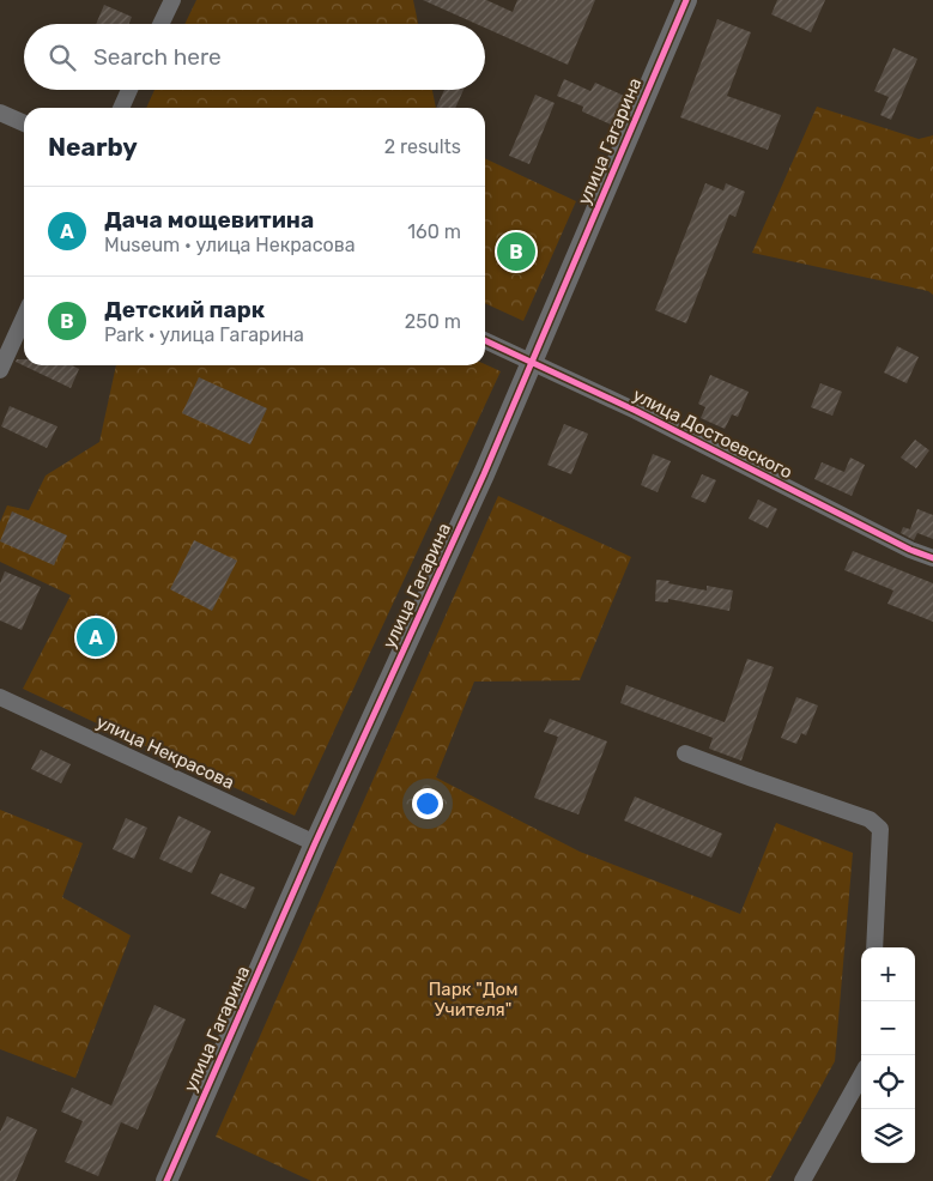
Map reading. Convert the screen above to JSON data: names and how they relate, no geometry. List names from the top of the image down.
{
  "streets": {
    "street": ["улица Гагарина", "улица Достоевского", "улица Некрасова"]
  },
  "crossings": [
    ["улица Гагарина", "улица Достоевского"],
    ["улица Гагарина", "улица Некрасова"]
  ],
  "parks": ["Парк \"Дом Учителя\""],
  "page": {
    "search": "Search here",
    "heading": ["Nearby", "2 results"],
    "list": [
      {
        "mark": "A",
        "name": "Дача мощевитина",
        "note": "Museum · улица Некрасова",
        "value": "160 m"
      },
      {
        "mark": "B",
        "name": "Детский парк",
        "note": "Park · улица Гагарина",
        "value": "250 m"
      }
    ],
    "pins": ["B", "A"],
    "map_buttons": ["+", "−"]
  }
}
